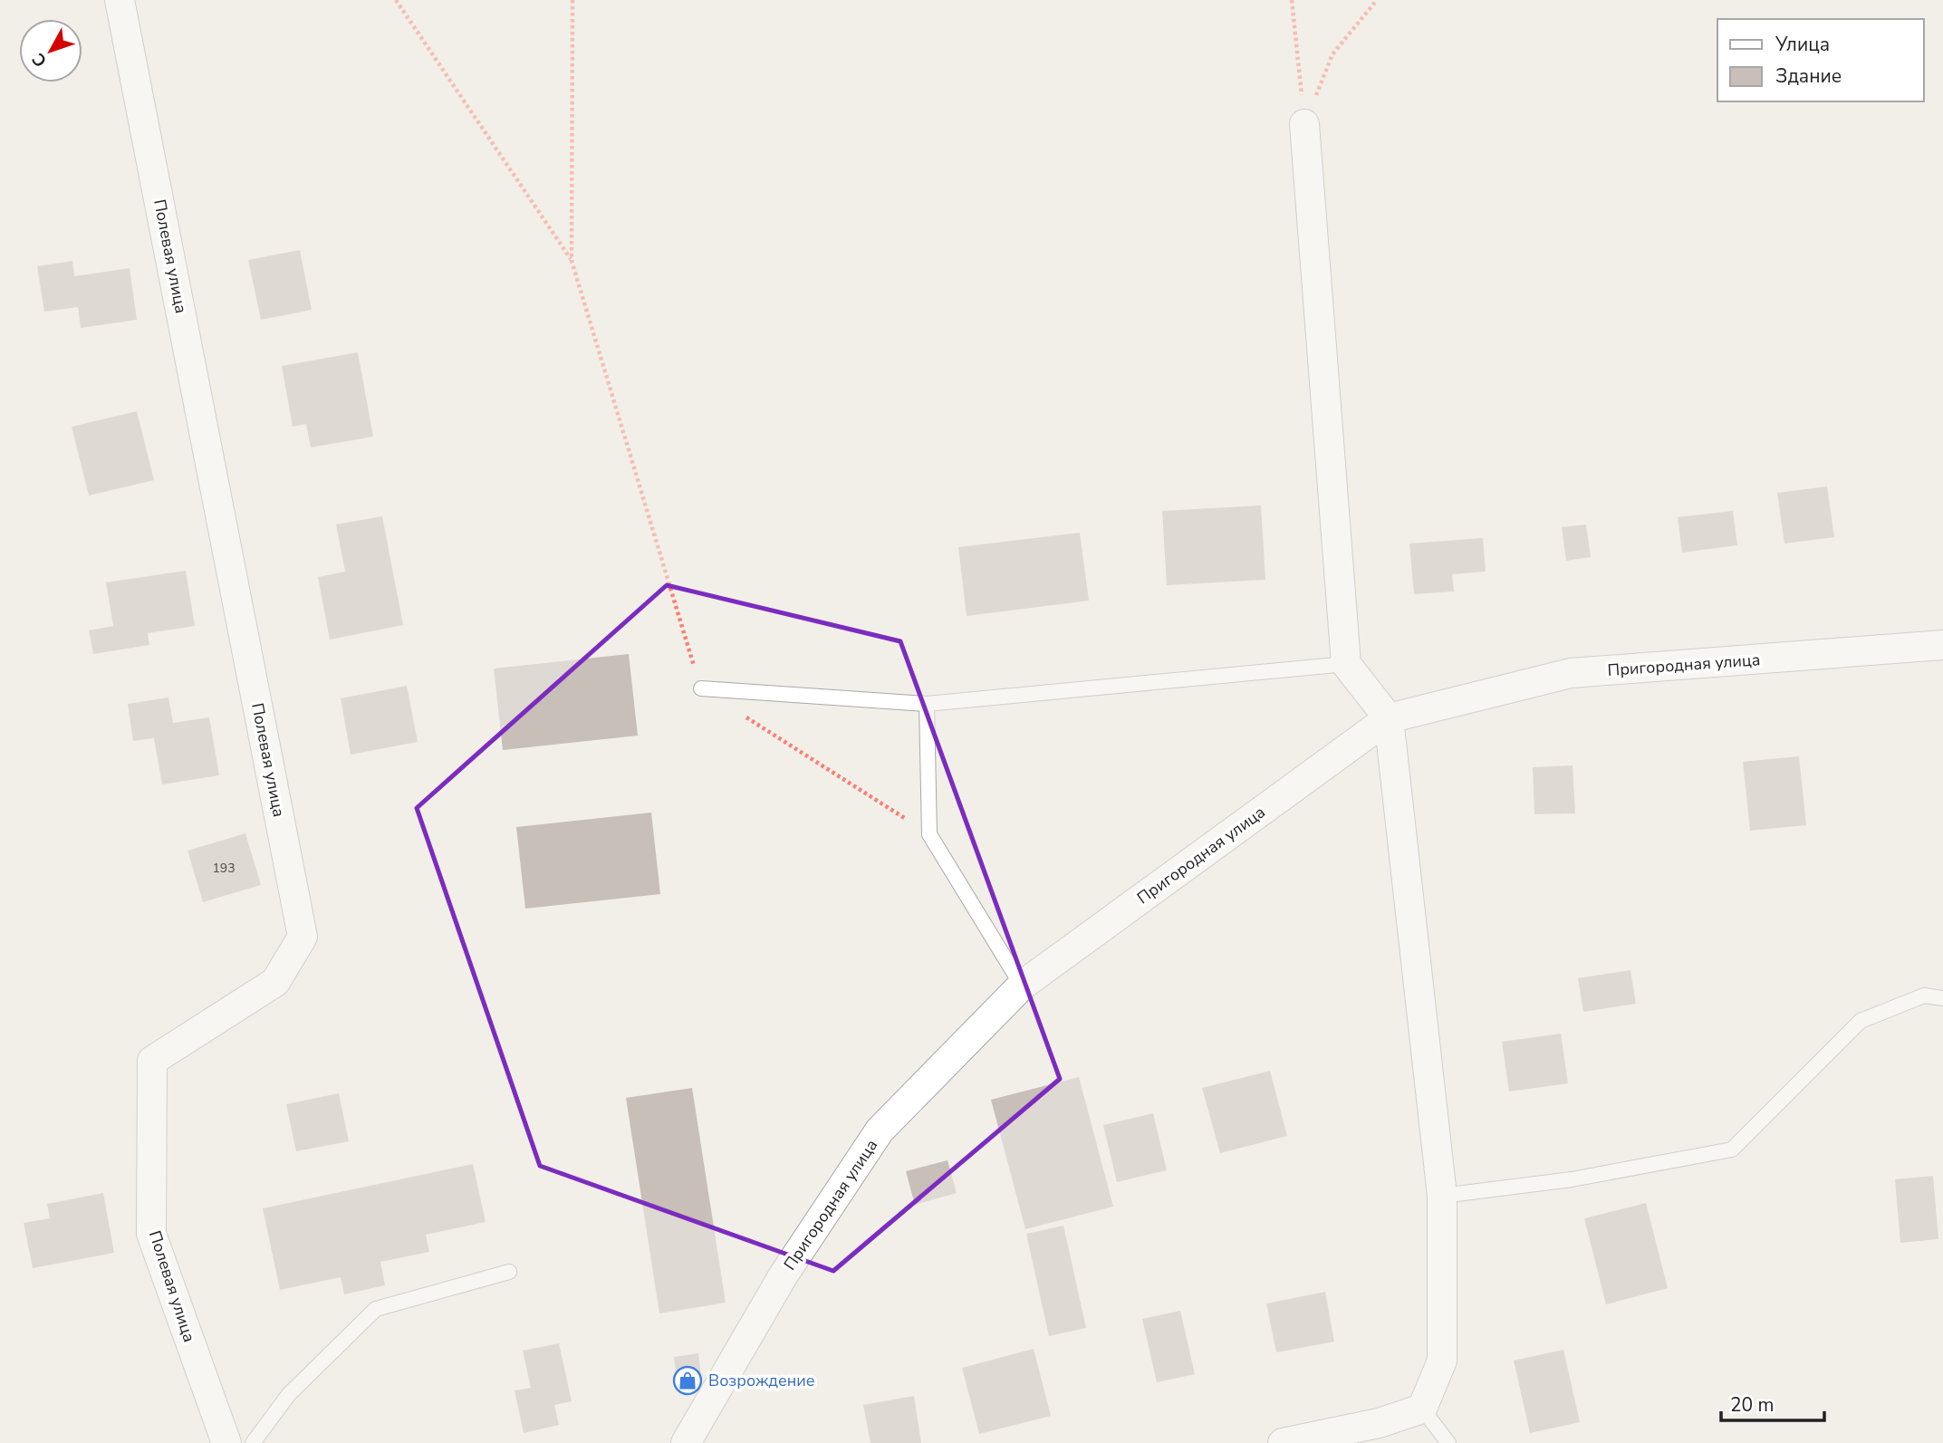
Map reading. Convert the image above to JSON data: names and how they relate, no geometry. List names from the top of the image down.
{
  "streets": {
    "street": ["Полевая улица", "Пригородная улица"]
  },
  "places": {
    "shop": ["Возрождение"]
  },
  "house_numbers": ["193"],
  "legend": ["Улица", "Здание"],
  "scale_bar": "20 m",
  "north": "bottom left"
}
